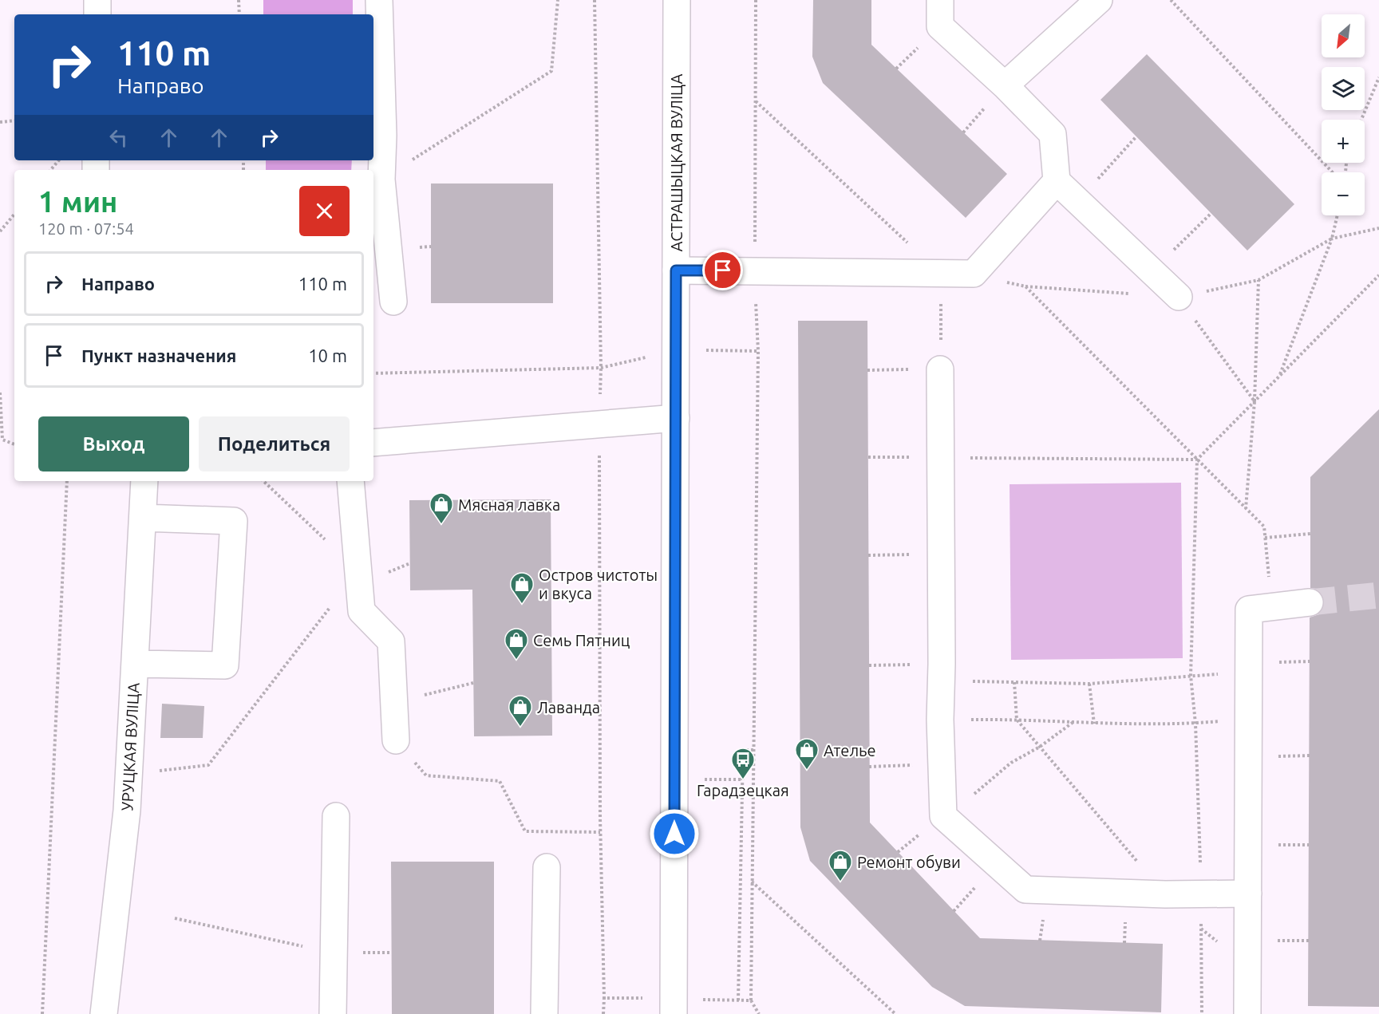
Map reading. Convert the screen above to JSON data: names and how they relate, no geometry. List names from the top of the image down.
{
  "streets": {
    "main road": ["АСТРАШЫЦКАЯ ВУЛІЦА", "УРУЦКАЯ ВУЛІЦА"]
  },
  "places": {
    "shop": [
      "Мясная лавка",
      "Остров чистоты и вкуса",
      "Семь Пятниц",
      "Лаванда",
      "Ателье",
      "Ремонт обуви"
    ],
    "bus stop": ["Гарадзецкая"]
  },
  "north": "bottom left",
  "page": {
    "map_buttons": ["+", "−"],
    "turn": ["110 m", "Направо"],
    "heading": ["1 мин", "120 m · 07:54"],
    "list": [
      {
        "name": "Направо",
        "value": "110 m"
      },
      {
        "name": "Пункт назначения",
        "value": "10 m"
      }
    ],
    "buttons": ["Выход", "Поделиться"]
  }
}
